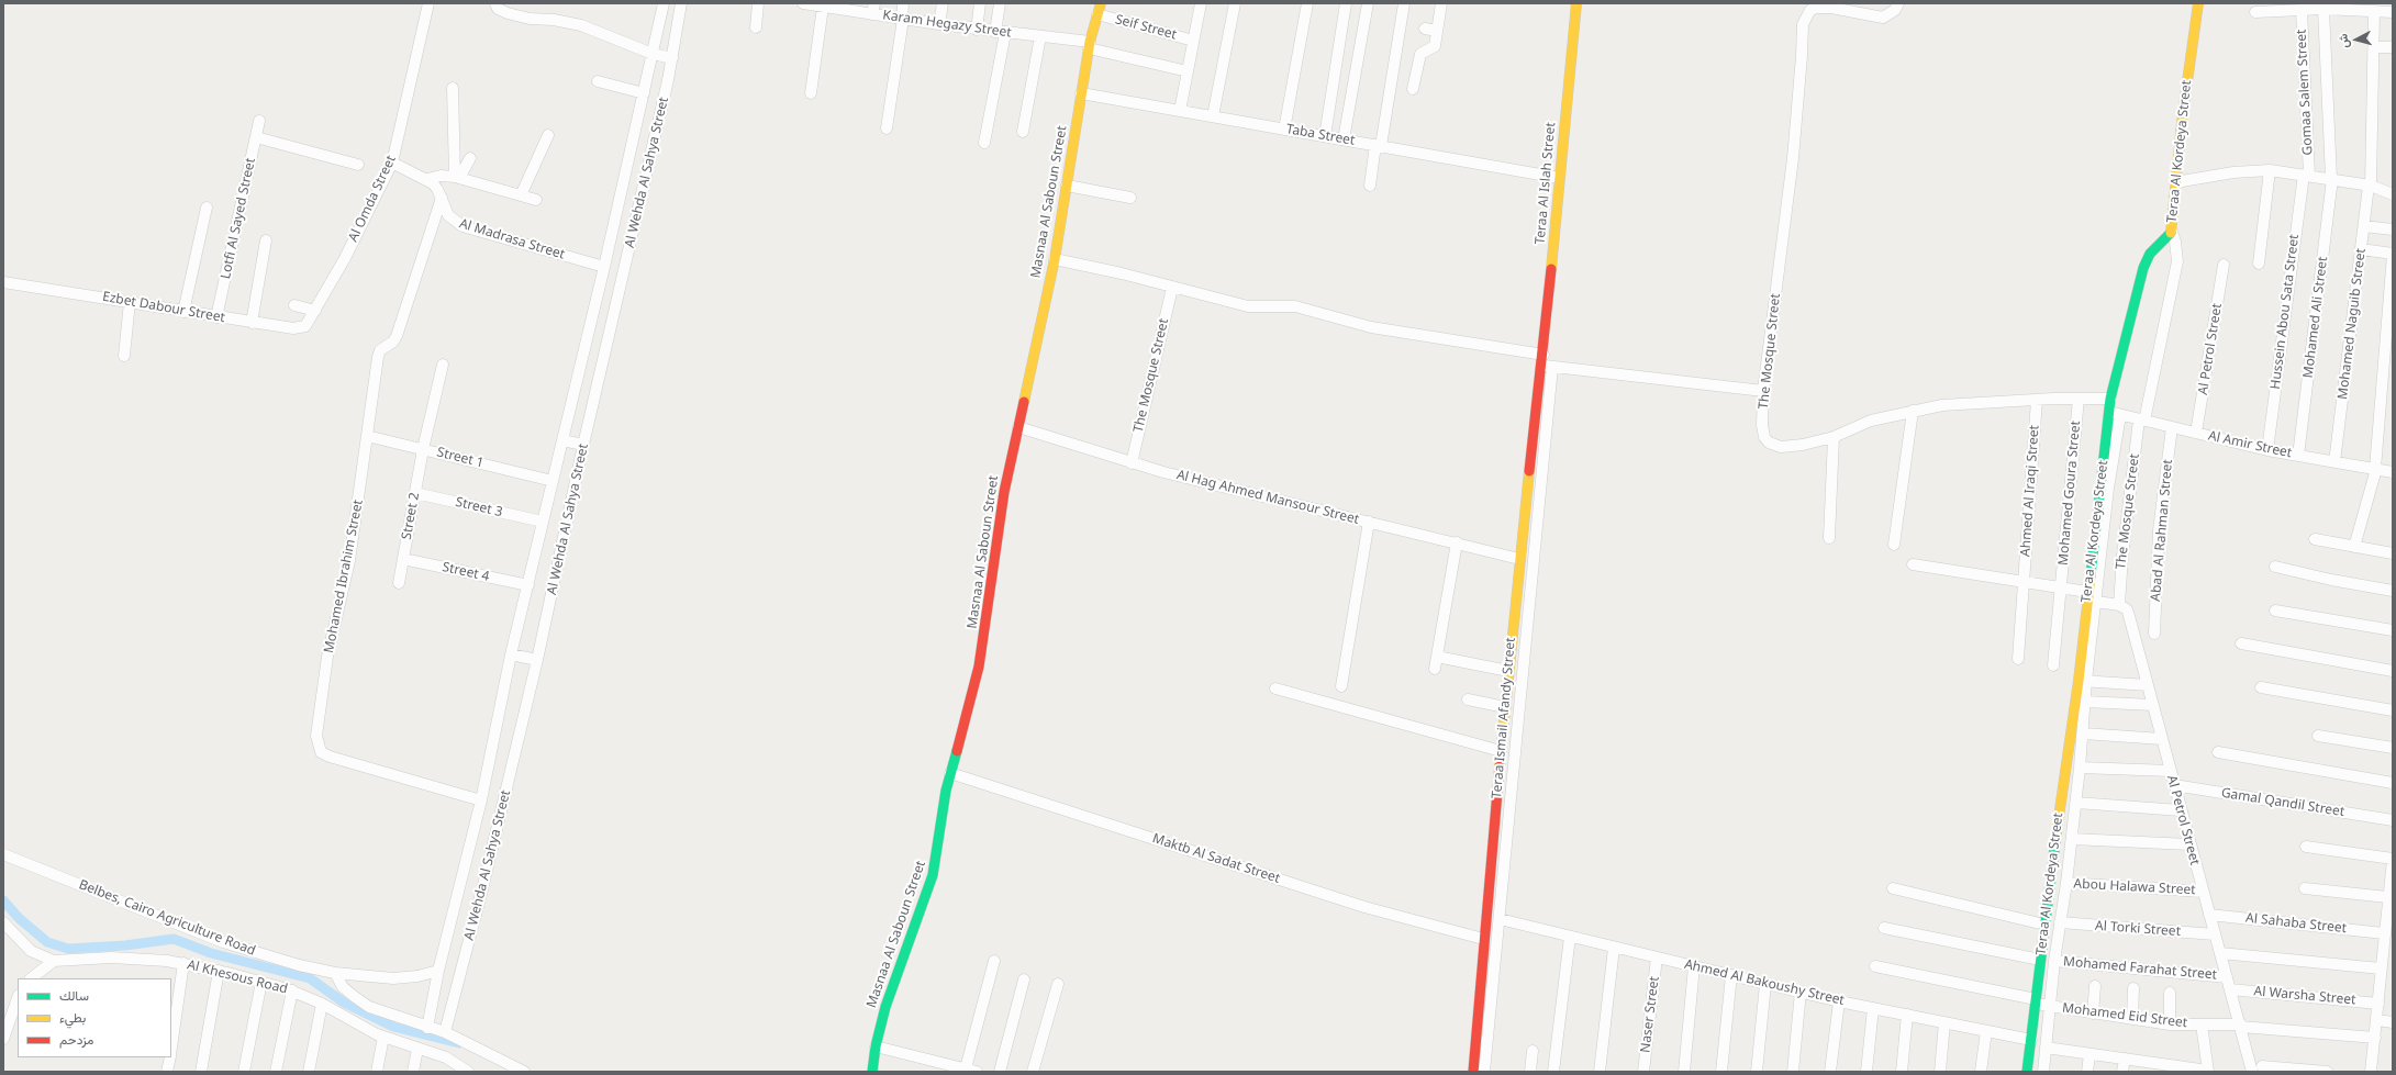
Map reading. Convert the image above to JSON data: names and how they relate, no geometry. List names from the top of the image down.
{
  "streets": {
    "street": [
      "Karam Hegazy Street",
      "Seif Street",
      "Gomaa Salem Street",
      "Taba Street",
      "Teraa Al Kordeya Street",
      "Al Wehda Al Sahya Street",
      "Teraa Al Islah Street",
      "Al Omda Street",
      "Masnaa Al Saboun Street",
      "Lotfi Al Sayed Street",
      "Al Madrasa Street",
      "Ezbet Dabour Street",
      "Hussein Abou Sata Street",
      "Mohamed Ali Street",
      "Mohamed Naguib Street",
      "Al Petrol Street",
      "The Mosque Street",
      "Al Amir Street",
      "Street 1",
      "Ahmed Al Iraqi Street",
      "Mohamed Goura Street",
      "Al Hag Ahmed Mansour Street",
      "Street 3",
      "Street 2",
      "Abad Al Rahman Street",
      "Street 4",
      "Mohamed Ibrahim Street",
      "Teraa Ismail Afandy Street",
      "Gamal Qandil Street",
      "Maktb Al Sadat Street",
      "Abou Halawa Street",
      "Belbes, Cairo Agriculture Road",
      "Al Sahaba Street",
      "Al Torki Street",
      "Mohamed Farahat Street",
      "Al Khesous Road",
      "Ahmed Al Bakoushy Street",
      "Al Warsha Street",
      "Naser Street",
      "Mohamed Eid Street"
    ]
  },
  "crossings": [
    ["Karam Hegazy Street", "Masnaa Al Saboun Street"],
    ["Seif Street", "Masnaa Al Saboun Street"],
    ["Gomaa Salem Street", "Hussein Abou Sata Street"],
    ["Taba Street", "Teraa Al Islah Street"],
    ["Taba Street", "Masnaa Al Saboun Street"],
    ["Teraa Al Kordeya Street", "The Mosque Street"],
    ["Teraa Al Kordeya Street", "Al Amir Street"],
    ["Teraa Al Kordeya Street", "Abou Halawa Street"],
    ["Teraa Al Kordeya Street", "Al Torki Street"],
    ["Teraa Al Kordeya Street", "Mohamed Farahat Street"],
    ["Teraa Al Kordeya Street", "Ahmed Al Bakoushy Street"],
    ["Teraa Al Kordeya Street", "Mohamed Eid Street"],
    ["Al Wehda Al Sahya Street", "Al Madrasa Street"],
    ["Al Wehda Al Sahya Street", "Street 1"],
    ["Al Wehda Al Sahya Street", "Street 3"],
    ["Al Wehda Al Sahya Street", "Street 4"],
    ["Al Wehda Al Sahya Street", "Mohamed Ibrahim Street"],
    ["Al Wehda Al Sahya Street", "Belbes, Cairo Agriculture Road"],
    ["Teraa Al Islah Street", "Teraa Ismail Afandy Street"],
    ["Al Omda Street", "Al Madrasa Street"],
    ["Al Omda Street", "Ezbet Dabour Street"],
    ["Masnaa Al Saboun Street", "Al Hag Ahmed Mansour Street"],
    ["Masnaa Al Saboun Street", "Maktb Al Sadat Street"],
    ["Lotfi Al Sayed Street", "Ezbet Dabour Street"],
    ["Al Madrasa Street", "Mohamed Ibrahim Street"],
    ["Hussein Abou Sata Street", "Al Amir Street"],
    ["Mohamed Ali Street", "Al Amir Street"],
    ["Mohamed Naguib Street", "Al Amir Street"],
    ["Al Petrol Street", "The Mosque Street"],
    ["Al Petrol Street", "Al Amir Street"],
    ["Al Petrol Street", "Gamal Qandil Street"],
    ["Al Petrol Street", "Abou Halawa Street"],
    ["Al Petrol Street", "Al Sahaba Street"],
    ["Al Petrol Street", "Al Torki Street"],
    ["Al Petrol Street", "Mohamed Farahat Street"],
    ["Al Petrol Street", "Al Warsha Street"],
    ["Al Petrol Street", "Mohamed Eid Street"],
    ["The Mosque Street", "Al Amir Street"],
    ["The Mosque Street", "Ahmed Al Iraqi Street"],
    ["The Mosque Street", "Mohamed Goura Street"],
    ["The Mosque Street", "Al Hag Ahmed Mansour Street"],
    ["Al Amir Street", "Abad Al Rahman Street"],
    ["Street 1", "Street 2"],
    ["Street 1", "Mohamed Ibrahim Street"],
    ["Al Hag Ahmed Mansour Street", "Teraa Ismail Afandy Street"],
    ["Street 3", "Street 2"],
    ["Street 2", "Street 4"],
    ["Teraa Ismail Afandy Street", "Maktb Al Sadat Street"],
    ["Teraa Ismail Afandy Street", "Ahmed Al Bakoushy Street"],
    ["Ahmed Al Bakoushy Street", "Naser Street"]
  ],
  "legend": ["سالك", "بطيء", "مزدحم"],
  "north": "left"
}
